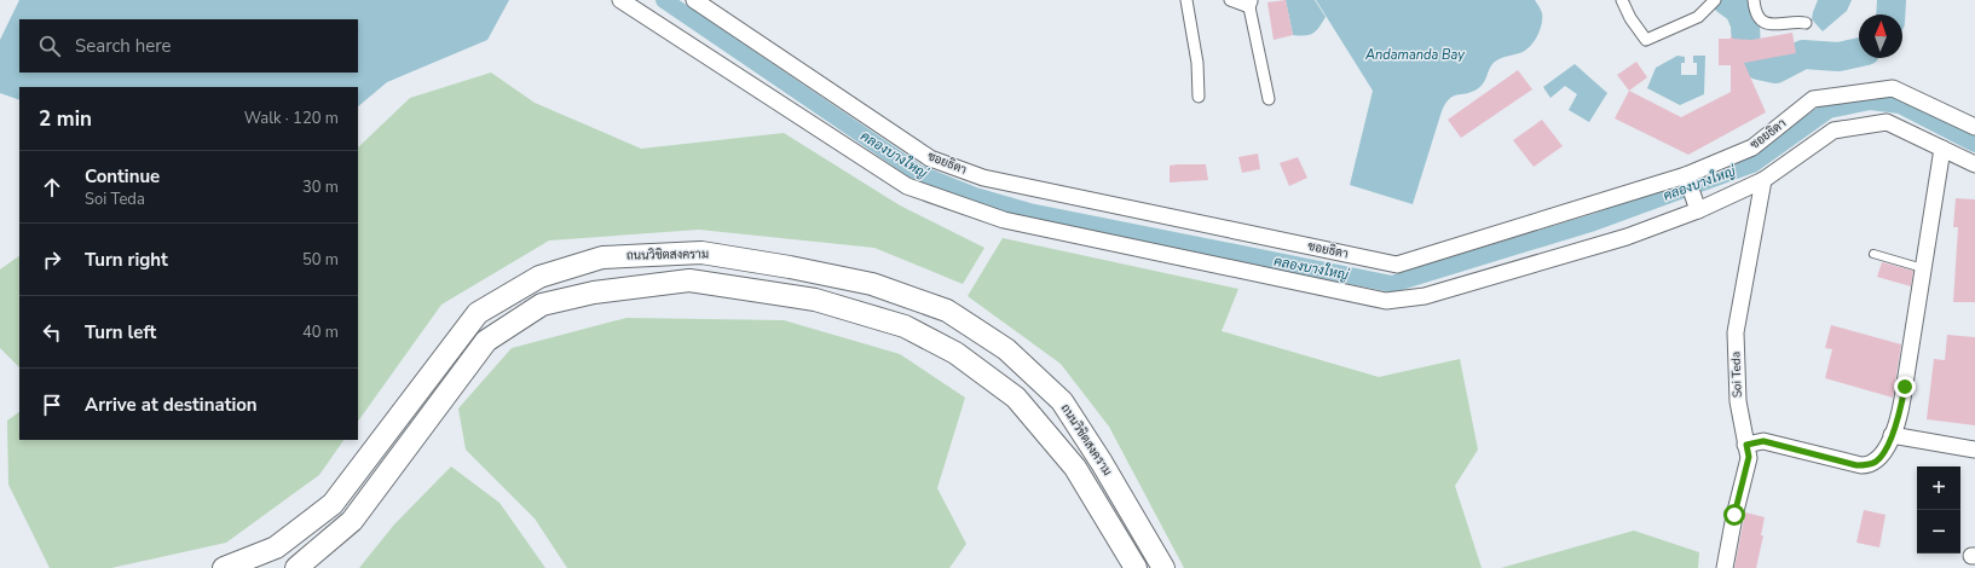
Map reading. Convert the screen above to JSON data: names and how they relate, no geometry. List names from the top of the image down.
{
  "streets": {
    "main road": ["ถนนวิชิตสงคราม"],
    "street": ["ซอยธิดา", "Soi Teda"]
  },
  "water": ["Andamanda Bay", "คลองบางใหญ่"],
  "north": "top",
  "page": {
    "search": "Search here",
    "heading": ["2 min", "Walk · 120 m"],
    "list": [
      ["Continue", "Soi Teda", "30 m"],
      ["Turn right", "50 m"],
      ["Turn left", "40 m"],
      "Arrive at destination"
    ],
    "map_buttons": ["+", "−"]
  }
}
